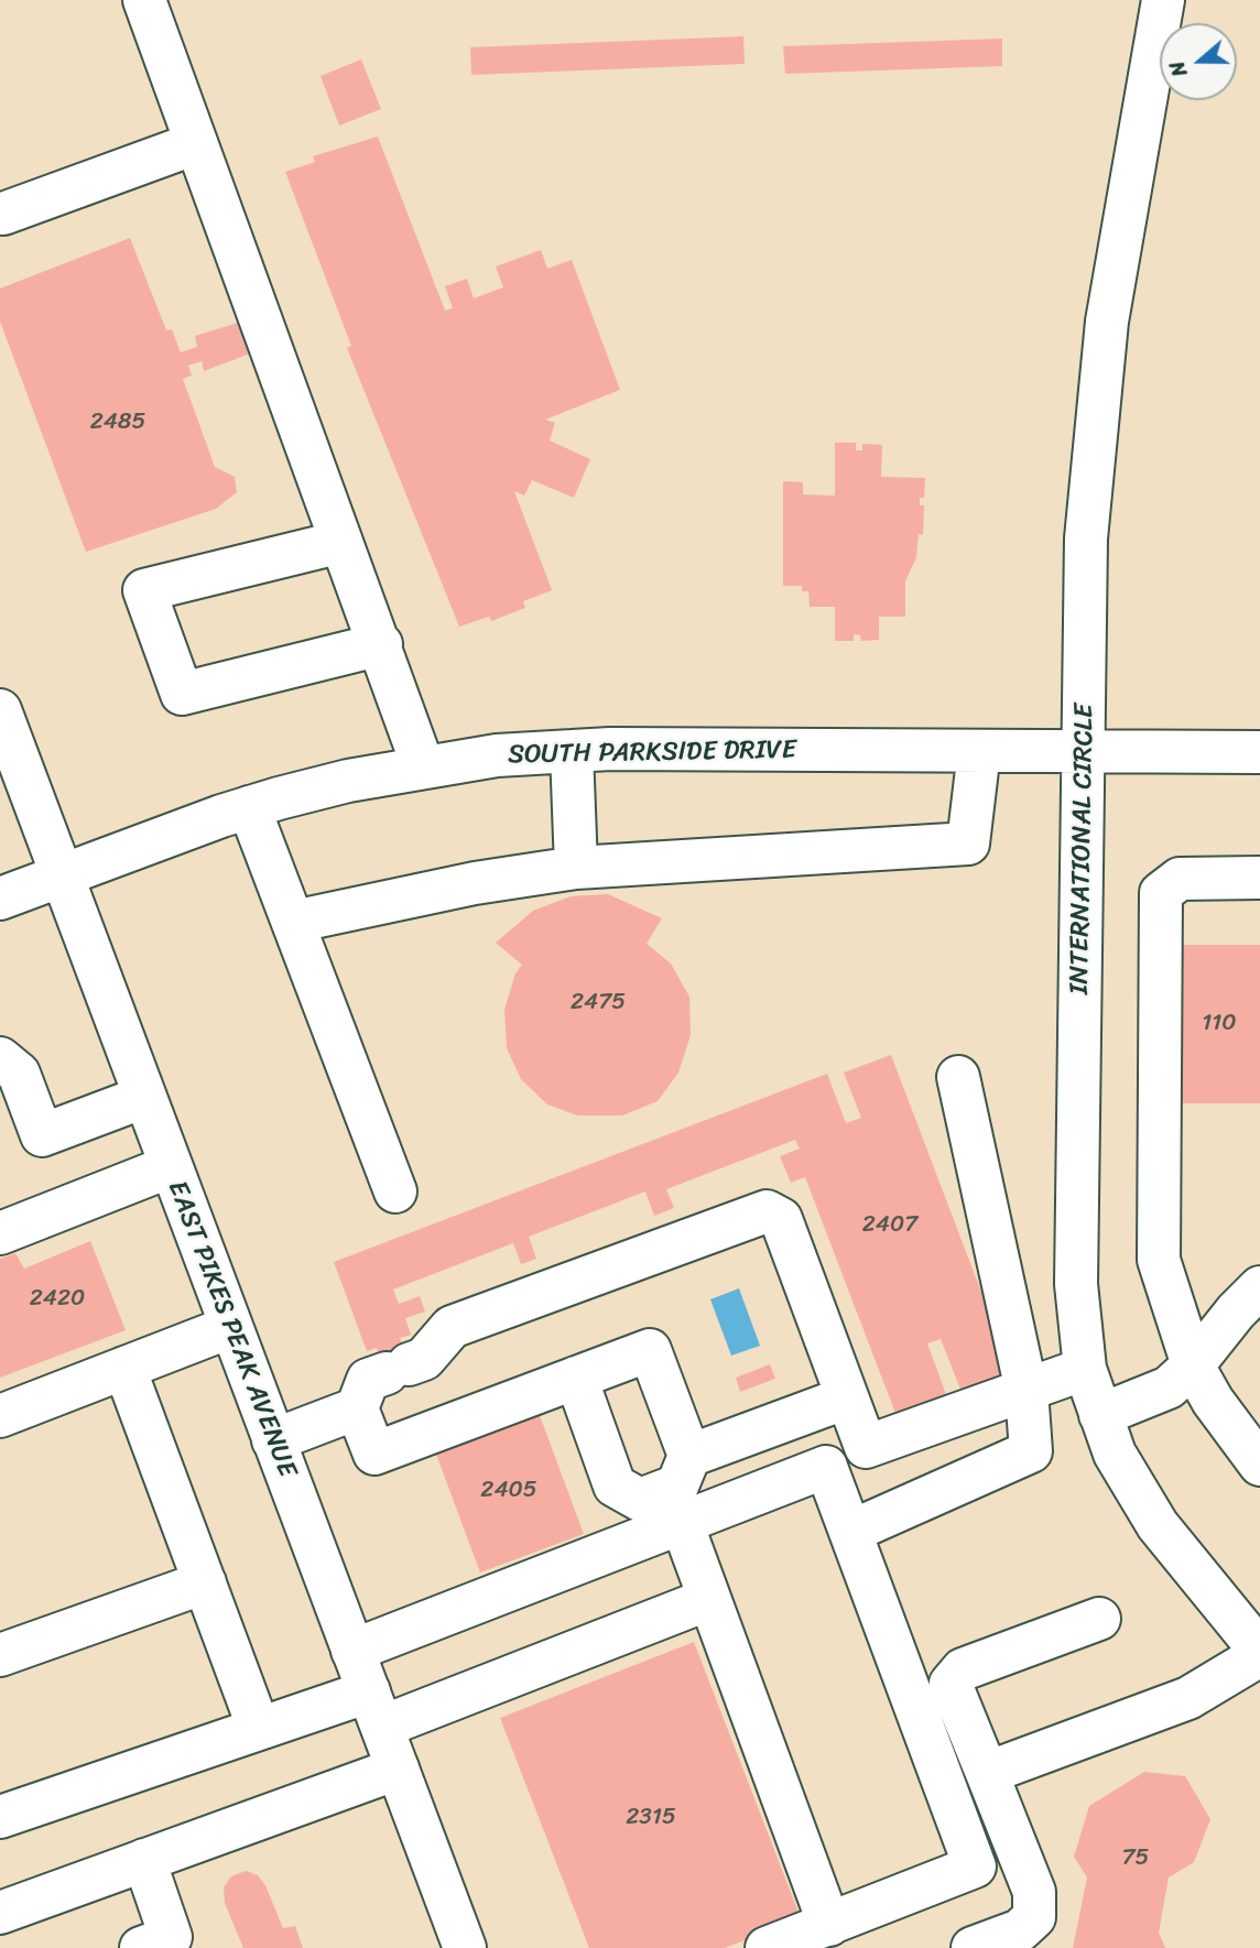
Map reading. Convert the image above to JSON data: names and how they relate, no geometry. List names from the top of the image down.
{
  "streets": {
    "street": ["SOUTH PARKSIDE DRIVE", "INTERNATIONAL CIRCLE", "EAST PIKES PEAK AVENUE"]
  },
  "crossings": [
    ["SOUTH PARKSIDE DRIVE", "INTERNATIONAL CIRCLE"],
    ["SOUTH PARKSIDE DRIVE", "EAST PIKES PEAK AVENUE"]
  ],
  "house_numbers": [
    "2485",
    "2475",
    "110",
    "2407",
    "2420",
    "2405",
    "2315",
    "75"
  ],
  "north": "left"
}
